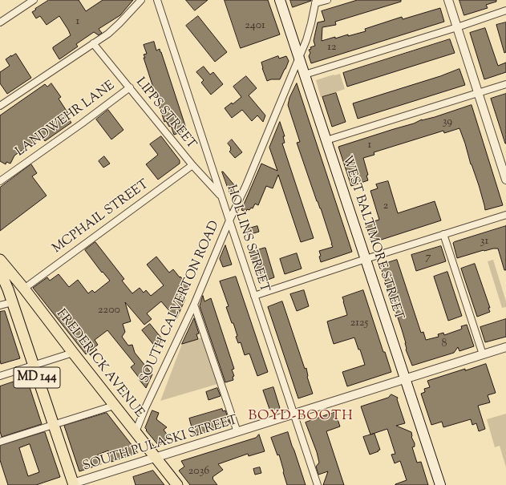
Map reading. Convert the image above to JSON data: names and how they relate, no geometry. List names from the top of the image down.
{
  "streets": {
    "main road": ["WEST BALTIMORE STREET", "FREDERICK AVENUE", "MD 144"],
    "street": [
      "LIPPS STREET",
      "LANDWEHR LANE",
      "MCPHAIL STREET",
      "HOLLINS STREET",
      "SOUTH CALVERTON ROAD",
      "SOUTH PULASKI STREET"
    ]
  },
  "crossings": [
    ["LIPPS STREET", "LANDWEHR LANE"],
    ["LIPPS STREET", "MCPHAIL STREET"],
    ["LIPPS STREET", "HOLLINS STREET"],
    ["MCPHAIL STREET", "FREDERICK AVENUE"],
    ["WEST BALTIMORE STREET", "SOUTH CALVERTON ROAD"],
    ["WEST BALTIMORE STREET", "SOUTH PULASKI STREET"],
    ["HOLLINS STREET", "SOUTH CALVERTON ROAD"],
    ["HOLLINS STREET", "SOUTH PULASKI STREET"],
    ["SOUTH CALVERTON ROAD", "FREDERICK AVENUE"],
    ["FREDERICK AVENUE", "SOUTH PULASKI STREET"],
    ["MD 144", "SOUTH PULASKI STREET"]
  ],
  "districts": ["BOYD-BOOTH"],
  "house_numbers": [
    "1",
    "2401",
    "12",
    "39",
    "1",
    "2",
    "31",
    "7",
    "2200",
    "2125",
    "8",
    "2036"
  ]
}
